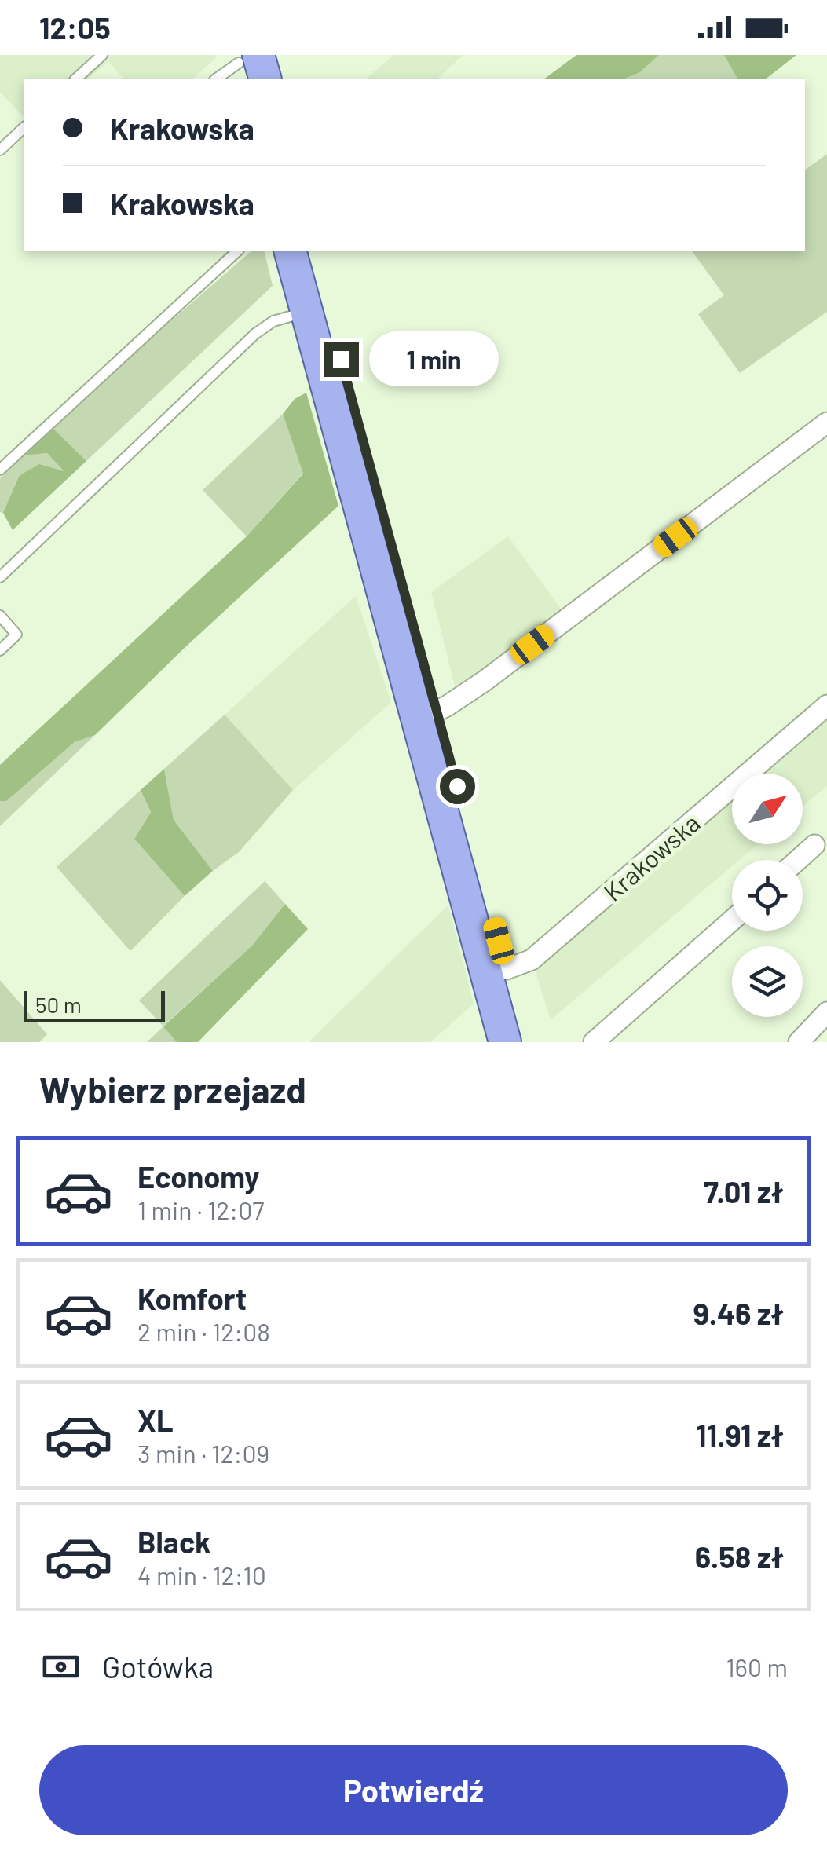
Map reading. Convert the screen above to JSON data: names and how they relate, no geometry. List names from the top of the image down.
{
  "streets": {
    "street": ["Krakowska"]
  },
  "scale_bar": "50 m",
  "north": "top right",
  "page": {
    "status": "12:05",
    "banner": ["Krakowska", "Krakowska"],
    "bubble": "1 min",
    "scale": "50 m",
    "heading": "Wybierz przejazd",
    "list": [
      {
        "name": "Economy",
        "note": "1 min · 12:07",
        "value": "7.01 zł"
      },
      {
        "name": "Komfort",
        "note": "2 min · 12:08",
        "value": "9.46 zł"
      },
      {
        "name": "XL",
        "note": "3 min · 12:09",
        "value": "11.91 zł"
      },
      {
        "name": "Black",
        "note": "4 min · 12:10",
        "value": "6.58 zł"
      }
    ],
    "pay": ["Gotówka", "160 m"],
    "buttons": "Potwierdź"
  }
}
